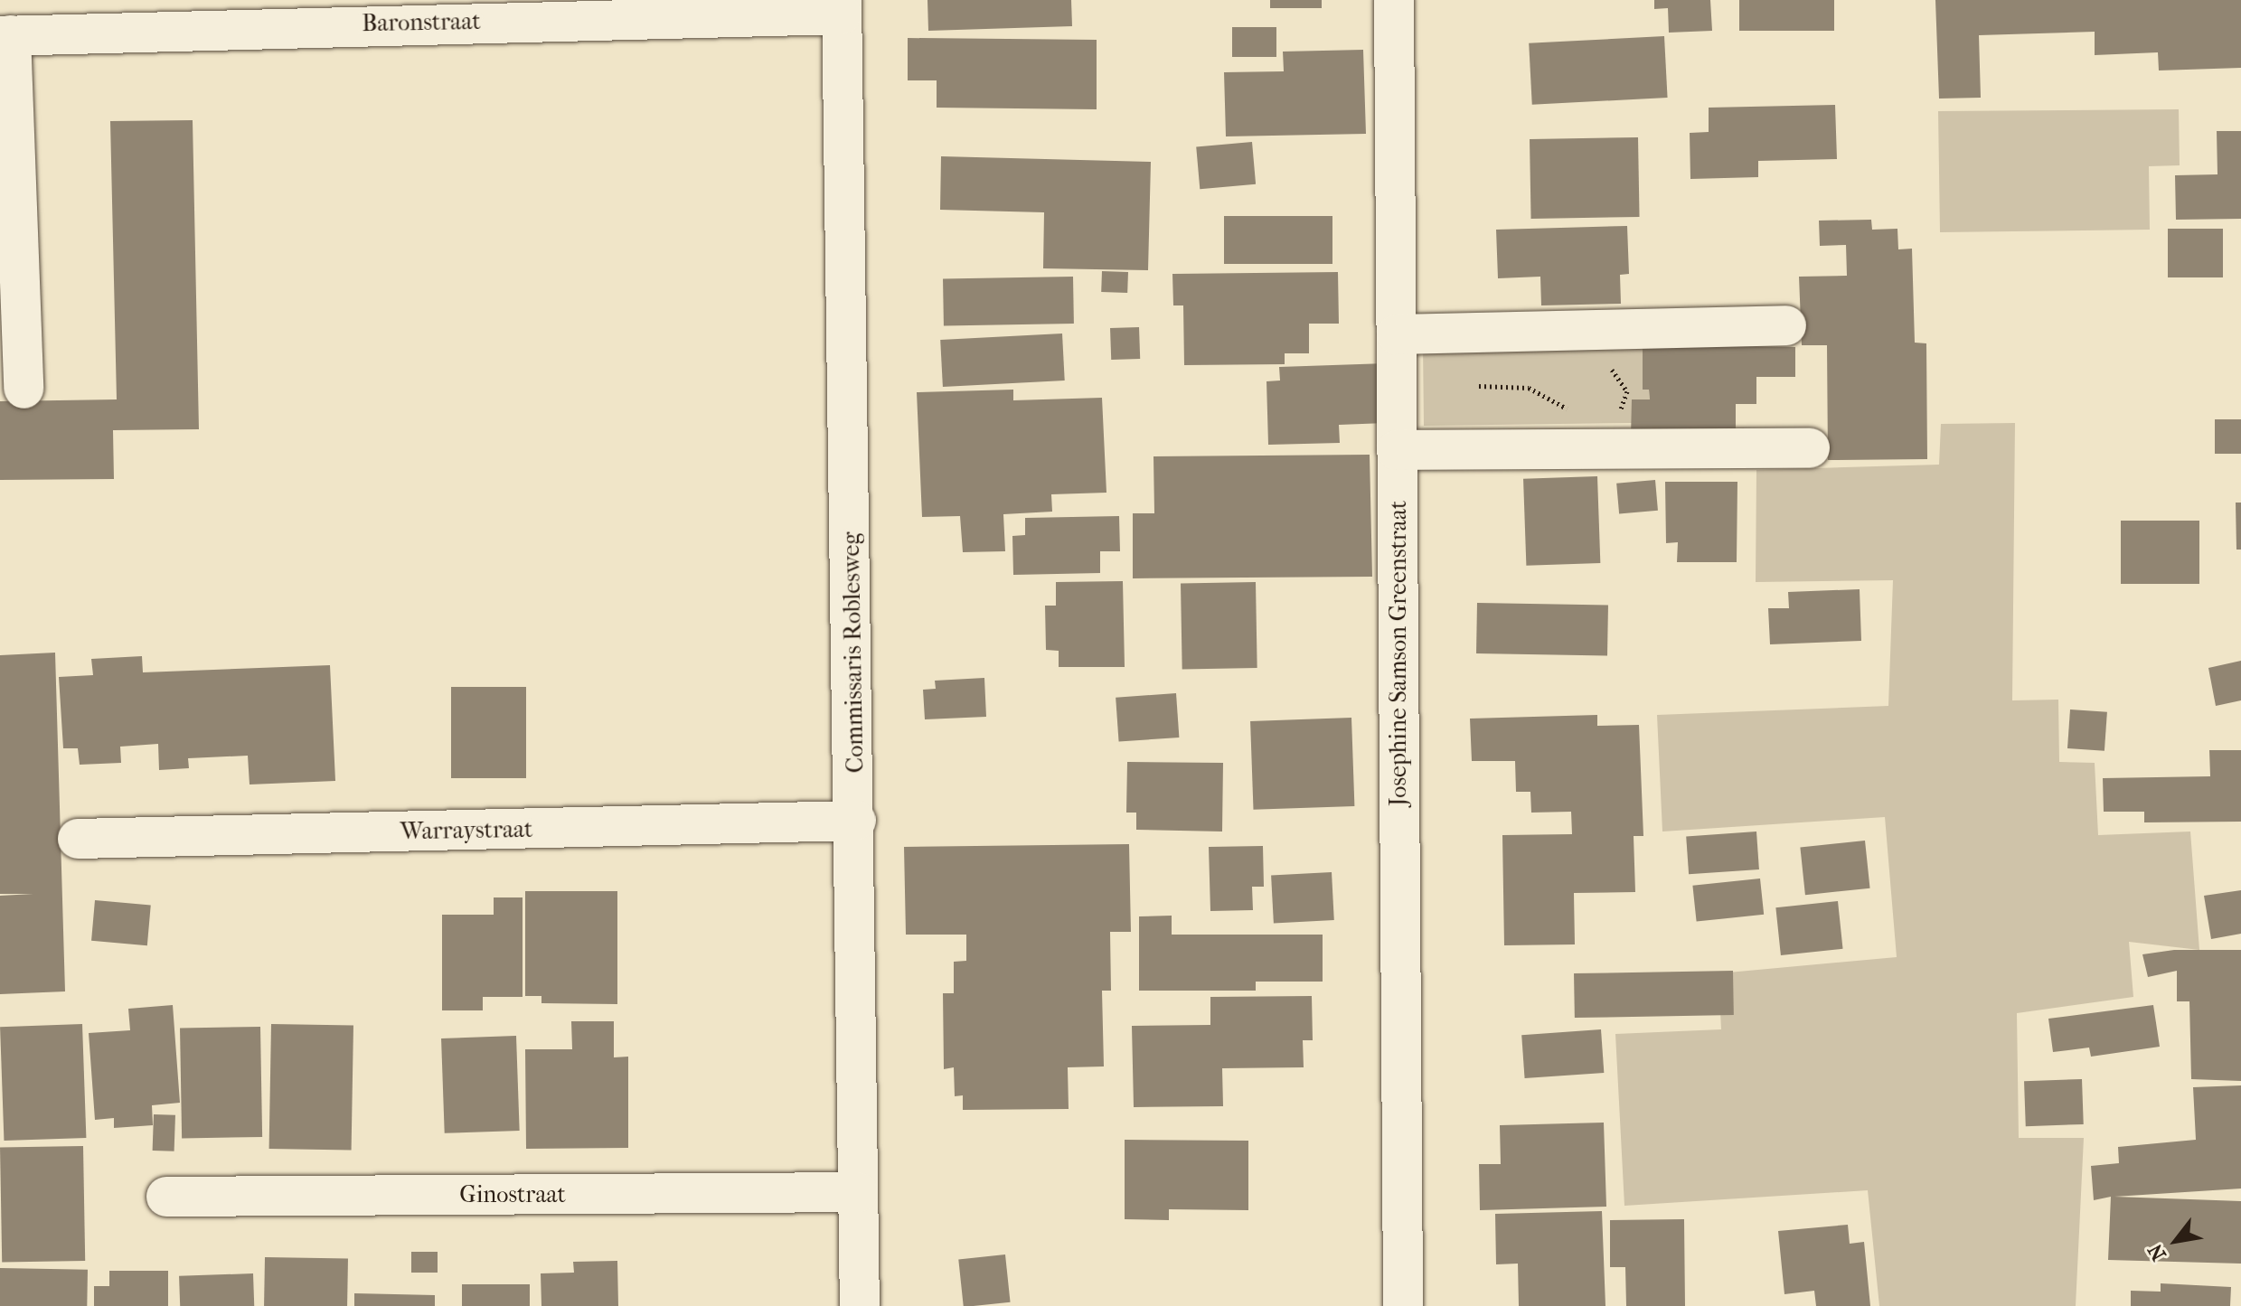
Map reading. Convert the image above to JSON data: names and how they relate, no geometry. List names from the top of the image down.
{
  "streets": {
    "street": [
      "Baronstraat",
      "Commissaris Roblesweg",
      "Josephine Samson Greenstraat",
      "Warraystraat",
      "Ginostraat"
    ]
  },
  "crossings": [
    ["Baronstraat", "Commissaris Roblesweg"],
    ["Commissaris Roblesweg", "Warraystraat"],
    ["Commissaris Roblesweg", "Ginostraat"]
  ],
  "north": "bottom left"
}
